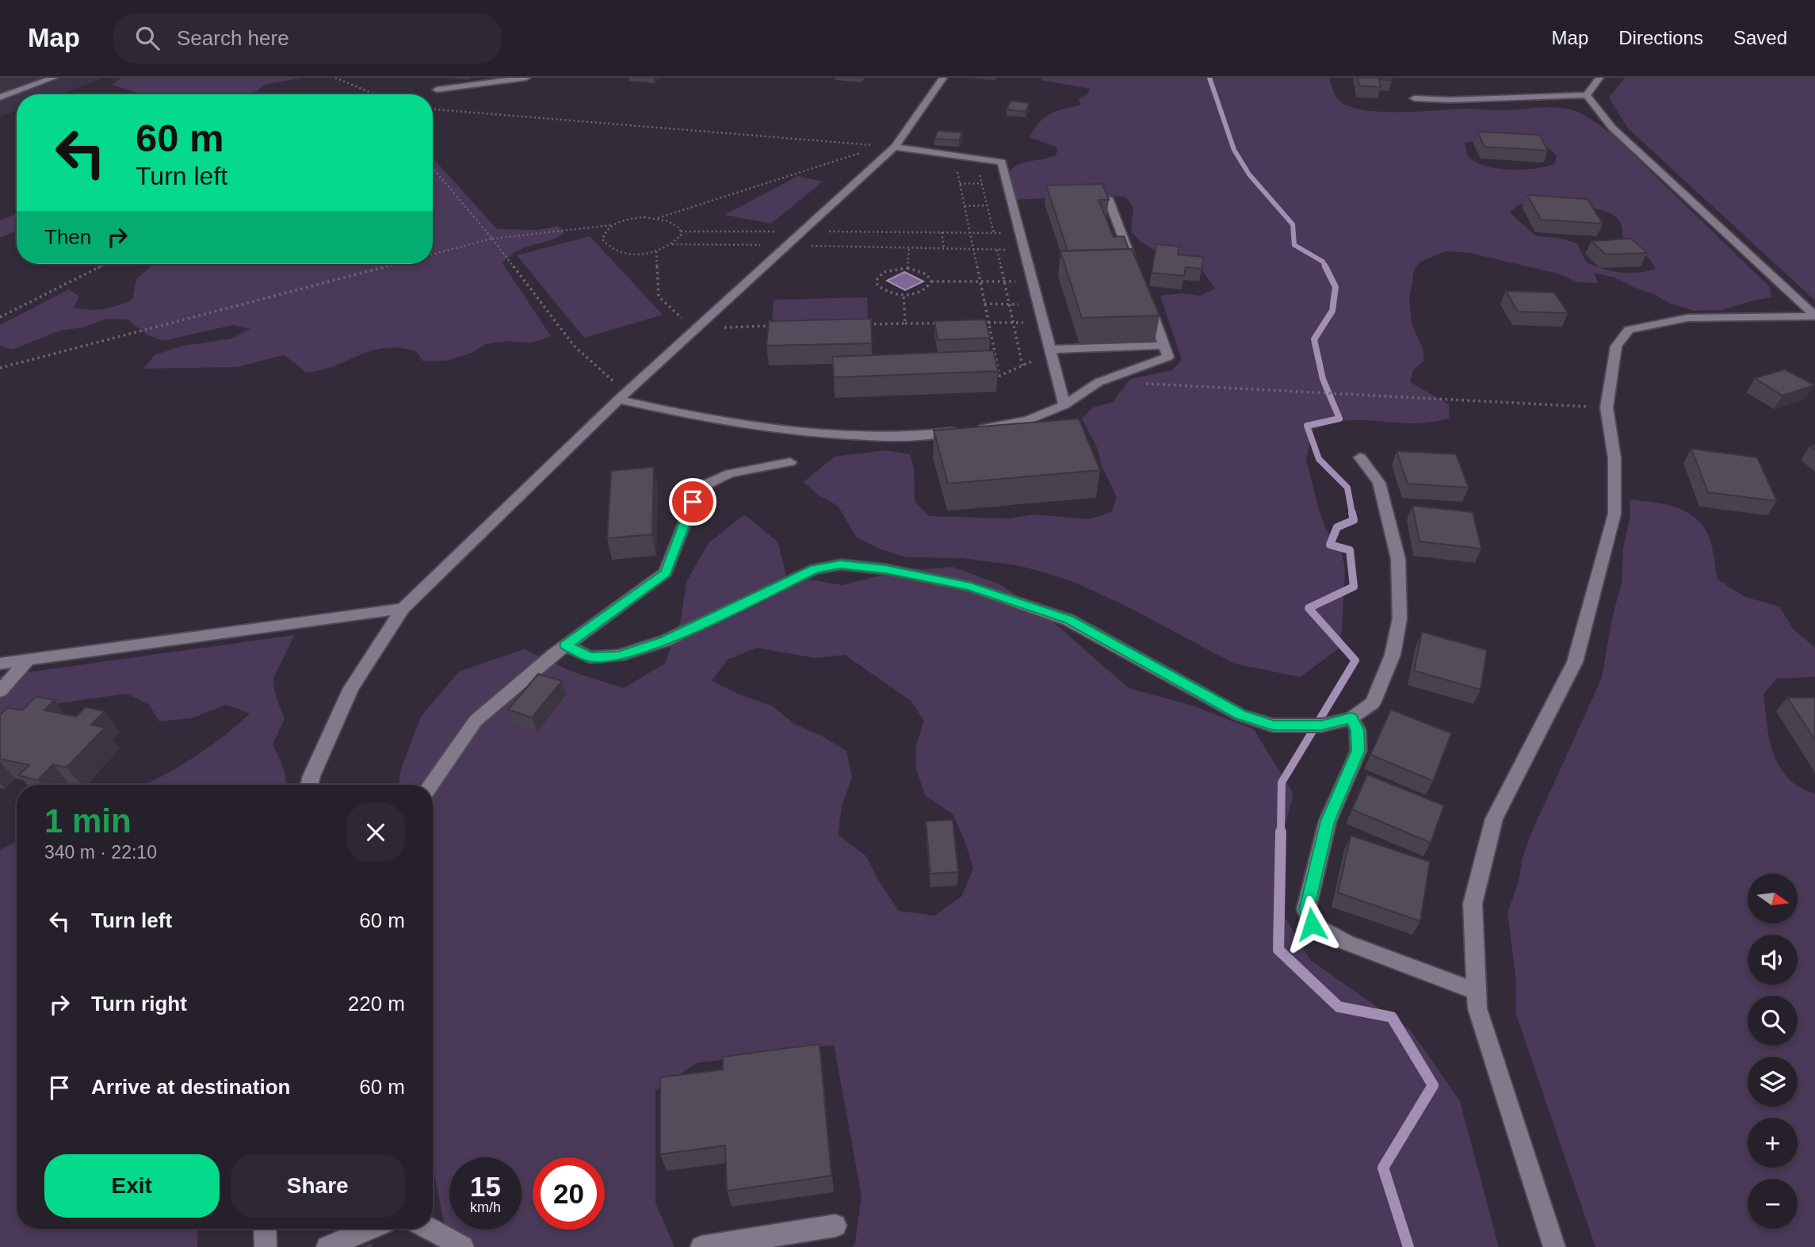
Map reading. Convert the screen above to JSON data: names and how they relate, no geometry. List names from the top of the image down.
{
  "north": "right",
  "page": {
    "header": "Map",
    "search": "Search here",
    "nav": ["Map", "Directions", "Saved"],
    "turn": ["60 m", "Turn left"],
    "then": "Then",
    "heading": ["1 min", "340 m · 22:10"],
    "map_buttons": ["+", "−"],
    "list": [
      {
        "name": "Turn left",
        "value": "60 m"
      },
      {
        "name": "Turn right",
        "value": "220 m"
      },
      {
        "name": "Arrive at destination",
        "value": "60 m"
      }
    ],
    "buttons": ["Exit", "Share"],
    "speed": "15 km/h",
    "limit": "20"
  }
}
